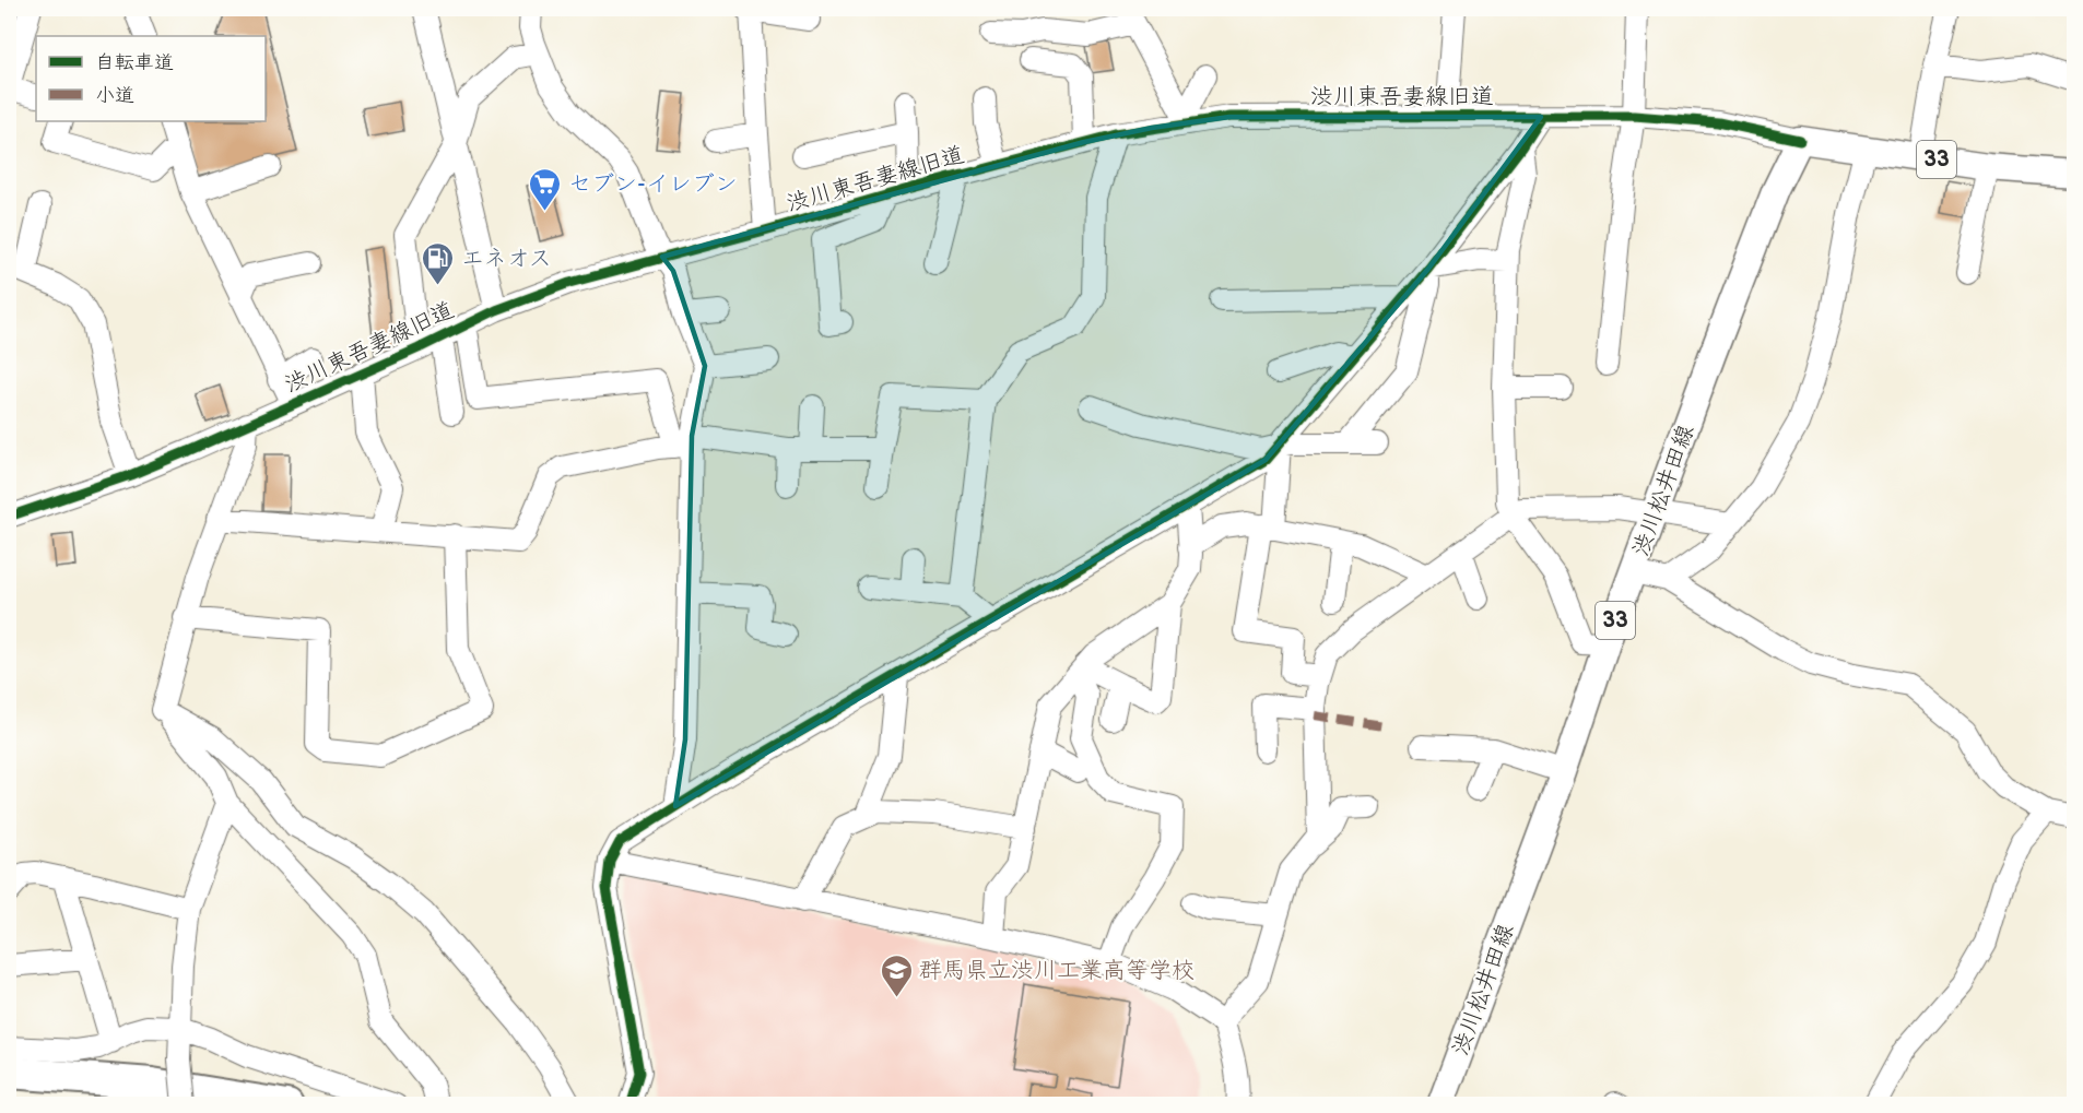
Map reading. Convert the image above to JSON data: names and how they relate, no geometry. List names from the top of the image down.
{
  "streets": {
    "main road": ["33", "渋川松井田線"],
    "street": ["渋川東吾妻線旧道"]
  },
  "crossings": [
    ["渋川東吾妻線旧道", "33"],
    ["渋川東吾妻線旧道", "渋川松井田線"],
    ["33", "渋川松井田線"]
  ],
  "places": {
    "supermarket": ["セブン-イレブン"],
    "fuel station": ["エネオス"],
    "school or university": ["群馬県立渋川工業高等学校"]
  },
  "legend": ["自転車道", "小道"]
}
